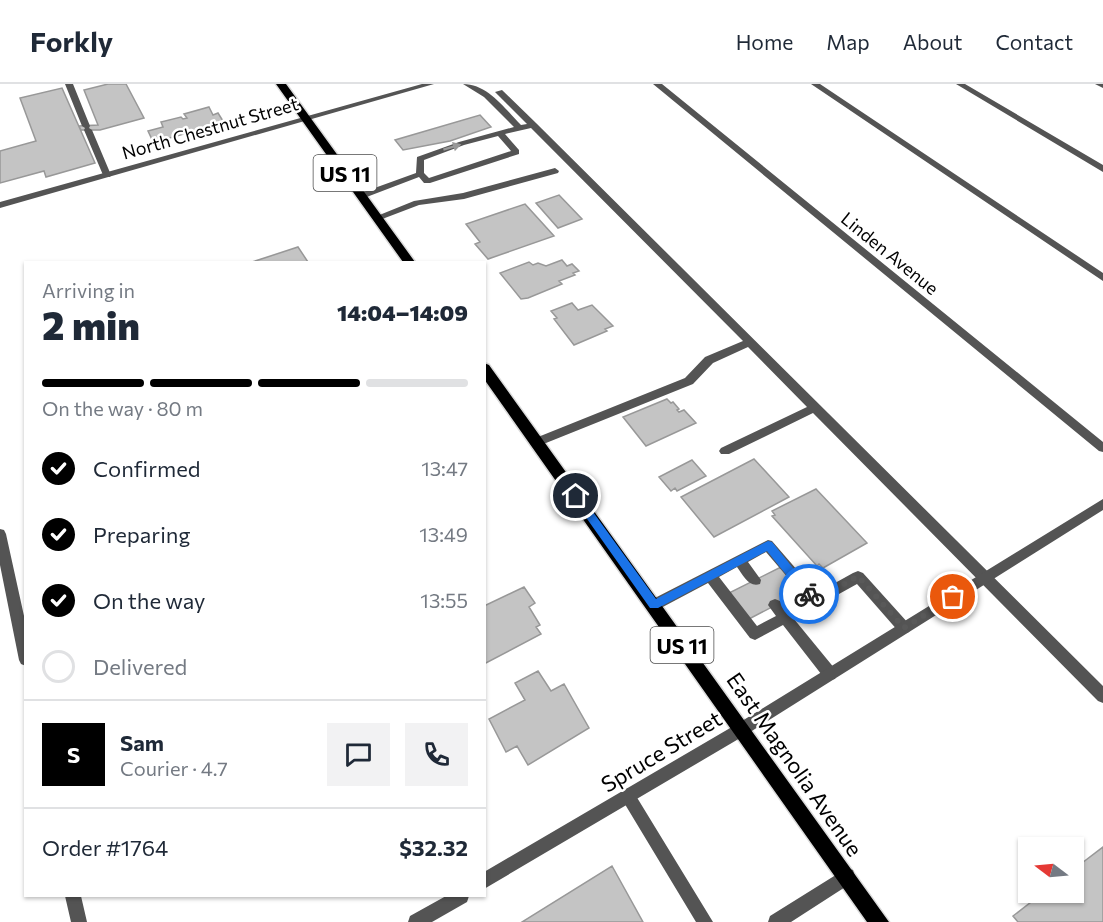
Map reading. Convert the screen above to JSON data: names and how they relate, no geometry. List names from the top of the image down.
{
  "streets": {
    "main road": ["US 11", "East Magnolia Avenue"],
    "street": ["North Chestnut Street", "Linden Avenue", "Spruce Street"]
  },
  "crossings": [
    ["North Chestnut Street", "US 11"],
    ["Spruce Street", "East Magnolia Avenue"]
  ],
  "north": "left",
  "page": {
    "header": "Forkly",
    "nav": [
      "Home",
      "Map",
      "About",
      "Contact"
    ],
    "heading": ["2 min", "Arriving in", "14:04–14:09"],
    "panel": [
      "Sam",
      "Courier · 4.7",
      "Order #1764",
      "$32.32"
    ],
    "bar": "On the way · 80 m",
    "list": [
      ["Confirmed", "13:47"],
      ["Preparing", "13:49"],
      ["On the way", "13:55"],
      "Delivered"
    ],
    "round": "S"
  }
}
